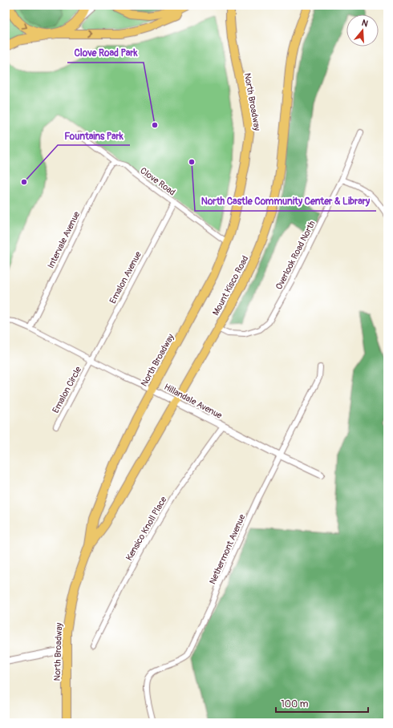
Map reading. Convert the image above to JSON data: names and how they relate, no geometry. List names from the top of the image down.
{
  "streets": {
    "main road": ["North Broadway", "Mount Kisco Road"],
    "street": [
      "Clove Road",
      "Intervale Avenue",
      "Overlook Road North",
      "Emalon Avenue",
      "Emalon Circle",
      "Hillandale Avenue",
      "Kensico Knoll Place",
      "Nethermont Avenue"
    ]
  },
  "crossings": [
    ["North Broadway", "Clove Road"],
    ["North Broadway", "Mount Kisco Road"],
    ["North Broadway", "Hillandale Avenue"],
    ["Clove Road", "Intervale Avenue"],
    ["Clove Road", "Emalon Avenue"],
    ["Intervale Avenue", "Hillandale Avenue"],
    ["Overlook Road North", "Mount Kisco Road"],
    ["Emalon Avenue", "Emalon Circle"],
    ["Emalon Avenue", "Hillandale Avenue"],
    ["Mount Kisco Road", "Hillandale Avenue"],
    ["Emalon Circle", "Hillandale Avenue"],
    ["Hillandale Avenue", "Kensico Knoll Place"],
    ["Hillandale Avenue", "Nethermont Avenue"]
  ],
  "places": ["Clove Road Park", "North Castle Community Center & Library", "Fountains Park"],
  "scale_bar": "100 m",
  "north": "top"
}
